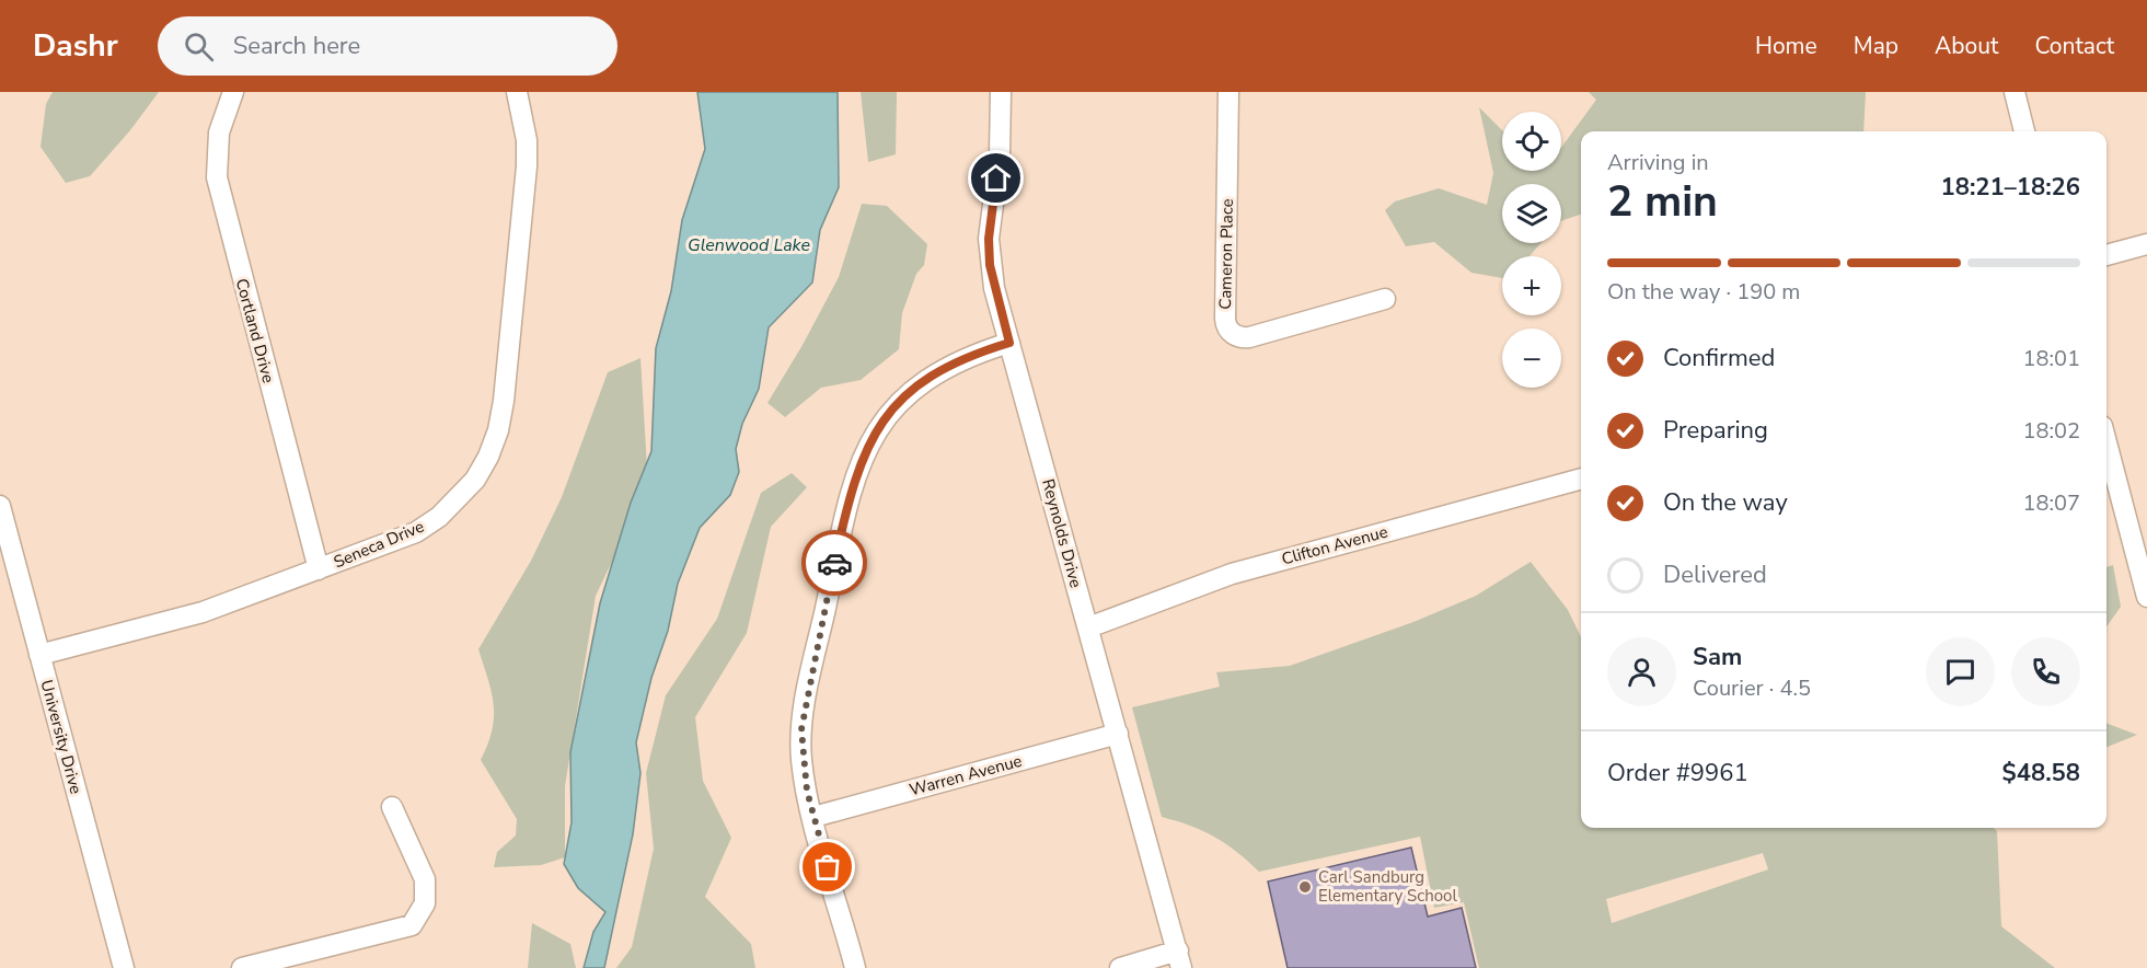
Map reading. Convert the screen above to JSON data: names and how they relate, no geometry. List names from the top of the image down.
{
  "streets": {
    "street": [
      "Cameron Place",
      "Cortland Drive",
      "Reynolds Drive",
      "Seneca Drive",
      "Clifton Avenue",
      "University Drive",
      "Warren Avenue"
    ]
  },
  "crossings": [
    ["Cortland Drive", "Seneca Drive"],
    ["Reynolds Drive", "Clifton Avenue"],
    ["Reynolds Drive", "Warren Avenue"],
    ["Seneca Drive", "University Drive"]
  ],
  "water": ["Glenwood Lake"],
  "places": ["Carl Sandburg Elementary School"],
  "page": {
    "header": "Dashr",
    "search": "Search here",
    "nav": [
      "Home",
      "Map",
      "About",
      "Contact"
    ],
    "map_buttons": ["+", "−"],
    "heading": ["2 min", "Arriving in", "18:21–18:26"],
    "panel": [
      "Sam",
      "Courier · 4.5",
      "Order #9961",
      "$48.58"
    ],
    "bar": "On the way · 190 m",
    "list": [
      ["Confirmed", "18:01"],
      ["Preparing", "18:02"],
      ["On the way", "18:07"],
      "Delivered"
    ]
  }
}
